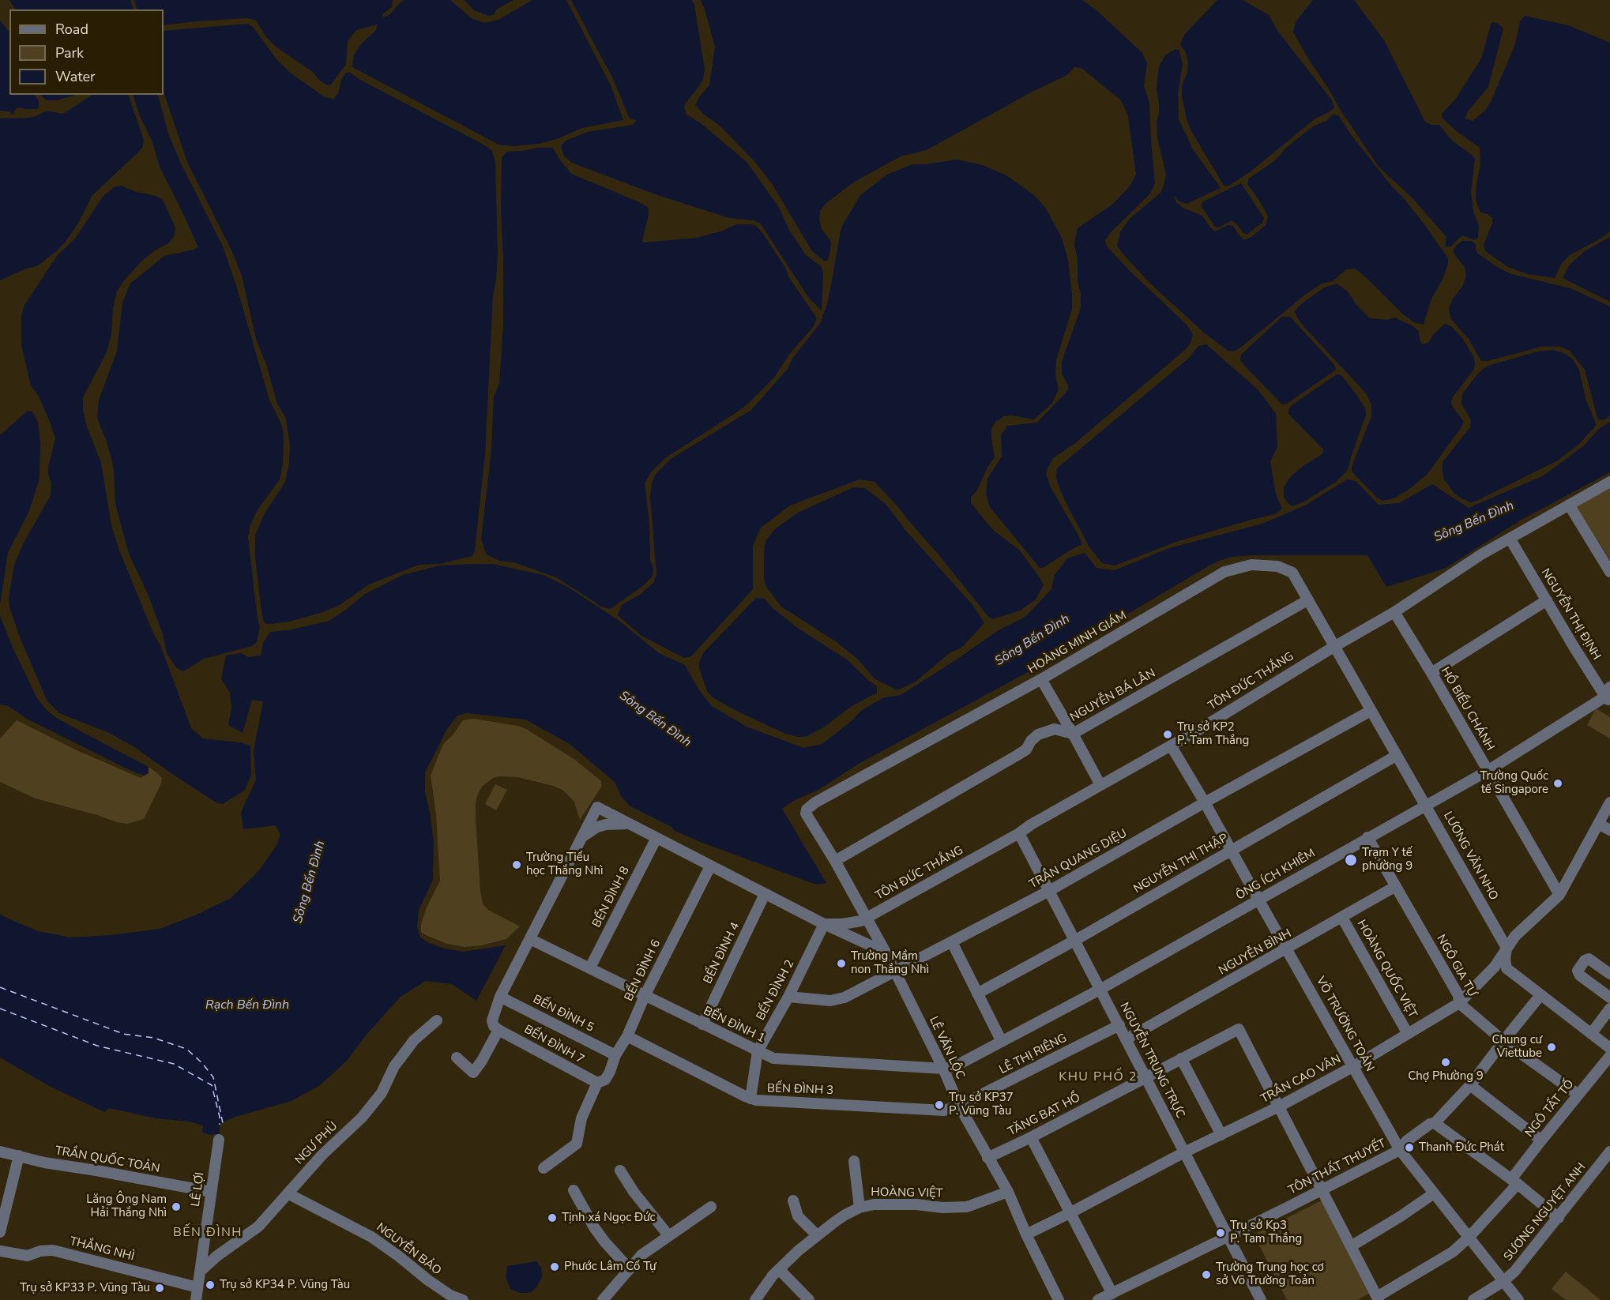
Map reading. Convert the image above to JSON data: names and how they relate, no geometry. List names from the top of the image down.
{
  "streets": {
    "street": [
      "NGUYỄN THỊ ĐỊNH",
      "HOÀNG MINH GIÁM",
      "TÔN ĐỨC THẮNG",
      "NGUYỄN BÁ LÂN",
      "HỒ BIỂU CHÁNH",
      "LƯƠNG VĂN NHO",
      "TRẦN QUANG DIỆU",
      "NGUYỄN THỊ THẬP",
      "ÔNG ÍCH KHIÊM",
      "BẾN ĐÌNH 8",
      "NGUYỄN BÌNH",
      "BẾN ĐÌNH 4",
      "NGÔ GIA TỰ",
      "HOÀNG QUỐC VIỆT",
      "BẾN ĐÌNH 6",
      "BẾN ĐÌNH 2",
      "BẾN ĐÌNH 5",
      "VÕ TRƯỜNG TOẢN",
      "BẾN ĐÌNH 1",
      "BẾN ĐÌNH 7",
      "LÊ VĂN LỘC",
      "LÊ THỊ RIÊNG",
      "NGUYỄN TRUNG TRỰC",
      "TRẦN CAO VÂN",
      "BẾN ĐÌNH 3",
      "NGÔ TẤT TỐ",
      "TĂNG BẠT HỔ",
      "NGƯ PHỦ",
      "TRẦN QUỐC TOẢN",
      "TÔN THẤT THUYẾT",
      "LÊ LỢI",
      "HOÀNG VIỆT",
      "SƯƠNG NGUYỆT ANH",
      "THẮNG NHÌ",
      "NGUYỄN BẢO"
    ]
  },
  "crossings": [
    ["NGUYỄN THỊ ĐỊNH", "TÔN ĐỨC THẮNG"],
    ["NGUYỄN THỊ ĐỊNH", "ÔNG ÍCH KHIÊM"],
    ["HOÀNG MINH GIÁM", "TÔN ĐỨC THẮNG"],
    ["HOÀNG MINH GIÁM", "NGUYỄN BÁ LÂN"],
    ["HOÀNG MINH GIÁM", "LƯƠNG VĂN NHO"],
    ["HOÀNG MINH GIÁM", "LÊ VĂN LỘC"],
    ["TÔN ĐỨC THẮNG", "HỒ BIỂU CHÁNH"],
    ["TÔN ĐỨC THẮNG", "LƯƠNG VĂN NHO"],
    ["TÔN ĐỨC THẮNG", "BẾN ĐÌNH 8"],
    ["TÔN ĐỨC THẮNG", "BẾN ĐÌNH 4"],
    ["TÔN ĐỨC THẮNG", "BẾN ĐÌNH 6"],
    ["TÔN ĐỨC THẮNG", "BẾN ĐÌNH 2"],
    ["TÔN ĐỨC THẮNG", "VÕ TRƯỜNG TOẢN"],
    ["TÔN ĐỨC THẮNG", "LÊ VĂN LỘC"],
    ["TÔN ĐỨC THẮNG", "NGUYỄN TRUNG TRỰC"],
    ["NGUYỄN BÁ LÂN", "LÊ VĂN LỘC"],
    ["HỒ BIỂU CHÁNH", "ÔNG ÍCH KHIÊM"],
    ["HỒ BIỂU CHÁNH", "TRẦN CAO VÂN"],
    ["LƯƠNG VĂN NHO", "TRẦN QUANG DIỆU"],
    ["LƯƠNG VĂN NHO", "NGUYỄN THỊ THẬP"],
    ["LƯƠNG VĂN NHO", "ÔNG ÍCH KHIÊM"],
    ["LƯƠNG VĂN NHO", "TRẦN CAO VÂN"],
    ["LƯƠNG VĂN NHO", "TÔN THẤT THUYẾT"],
    ["TRẦN QUANG DIỆU", "BẾN ĐÌNH 2"],
    ["TRẦN QUANG DIỆU", "VÕ TRƯỜNG TOẢN"],
    ["TRẦN QUANG DIỆU", "LÊ VĂN LỘC"],
    ["TRẦN QUANG DIỆU", "NGUYỄN TRUNG TRỰC"],
    ["NGUYỄN THỊ THẬP", "VÕ TRƯỜNG TOẢN"],
    ["NGUYỄN THỊ THẬP", "NGUYỄN TRUNG TRỰC"],
    ["ÔNG ÍCH KHIÊM", "NGÔ GIA TỰ"],
    ["ÔNG ÍCH KHIÊM", "VÕ TRƯỜNG TOẢN"],
    ["ÔNG ÍCH KHIÊM", "BẾN ĐÌNH 1"],
    ["ÔNG ÍCH KHIÊM", "LÊ VĂN LỘC"],
    ["ÔNG ÍCH KHIÊM", "NGUYỄN TRUNG TRỰC"],
    ["BẾN ĐÌNH 8", "BẾN ĐÌNH 1"],
    ["NGUYỄN BÌNH", "NGÔ GIA TỰ"],
    ["NGUYỄN BÌNH", "HOÀNG QUỐC VIỆT"],
    ["NGUYỄN BÌNH", "VÕ TRƯỜNG TOẢN"],
    ["NGUYỄN BÌNH", "NGUYỄN TRUNG TRỰC"],
    ["BẾN ĐÌNH 4", "BẾN ĐÌNH 1"],
    ["NGÔ GIA TỰ", "TRẦN CAO VÂN"],
    ["NGÔ GIA TỰ", "NGÔ TẤT TỐ"],
    ["NGÔ GIA TỰ", "TÔN THẤT THUYẾT"],
    ["HOÀNG QUỐC VIỆT", "TRẦN CAO VÂN"],
    ["BẾN ĐÌNH 6", "BẾN ĐÌNH 5"],
    ["BẾN ĐÌNH 6", "BẾN ĐÌNH 1"],
    ["BẾN ĐÌNH 6", "BẾN ĐÌNH 7"],
    ["BẾN ĐÌNH 6", "BẾN ĐÌNH 3"],
    ["BẾN ĐÌNH 2", "BẾN ĐÌNH 1"],
    ["BẾN ĐÌNH 2", "BẾN ĐÌNH 3"],
    ["VÕ TRƯỜNG TOẢN", "TRẦN CAO VÂN"],
    ["VÕ TRƯỜNG TOẢN", "NGÔ TẤT TỐ"],
    ["VÕ TRƯỜNG TOẢN", "TÔN THẤT THUYẾT"],
    ["VÕ TRƯỜNG TOẢN", "SƯƠNG NGUYỆT ANH"],
    ["BẾN ĐÌNH 1", "LÊ VĂN LỘC"],
    ["LÊ VĂN LỘC", "LÊ THỊ RIÊNG"],
    ["LÊ VĂN LỘC", "TRẦN CAO VÂN"],
    ["LÊ VĂN LỘC", "BẾN ĐÌNH 3"],
    ["LÊ VĂN LỘC", "TĂNG BẠT HỔ"],
    ["LÊ VĂN LỘC", "HOÀNG VIỆT"],
    ["LÊ THỊ RIÊNG", "NGUYỄN TRUNG TRỰC"],
    ["LÊ THỊ RIÊNG", "BẾN ĐÌNH 3"],
    ["NGUYỄN TRUNG TRỰC", "TRẦN CAO VÂN"],
    ["NGUYỄN TRUNG TRỰC", "TĂNG BẠT HỔ"],
    ["NGUYỄN TRUNG TRỰC", "TÔN THẤT THUYẾT"],
    ["TRẦN CAO VÂN", "TĂNG BẠT HỔ"],
    ["NGƯ PHỦ", "LÊ LỢI"],
    ["NGƯ PHỦ", "NGUYỄN BẢO"],
    ["TRẦN QUỐC TOẢN", "LÊ LỢI"],
    ["LÊ LỢI", "THẮNG NHÌ"]
  ],
  "districts": ["KHU PHỐ 2", "BẾN ĐÌNH"],
  "water": ["Sông Bến Đình", "Rạch Bến Đình"],
  "places": [
    "Trụ sở KP2 P. Tam Thắng",
    "Trường Quốc tế Singapore",
    "Trạm Y tế phường 9",
    "Trường Tiểu học Thắng Nhì",
    "Trường Mầm non Thắng Nhì",
    "Chung cư Viettube",
    "Chợ Phường 9",
    "Trụ sở KP37 P. Vũng Tàu",
    "Thanh Đức Phát",
    "Lăng Ông Nam Hải Thắng Nhì",
    "Tịnh xá Ngọc Đức",
    "Trụ sở Kp3 P. Tam Thắng",
    "Phước Lâm Cổ Tự",
    "Trường Trung học cơ sở Võ Trường Toản",
    "Trụ sở KP34 P. Vũng Tàu",
    "Trụ sở KP33 P. Vũng Tàu"
  ],
  "legend": ["Road", "Park", "Water"]
}
